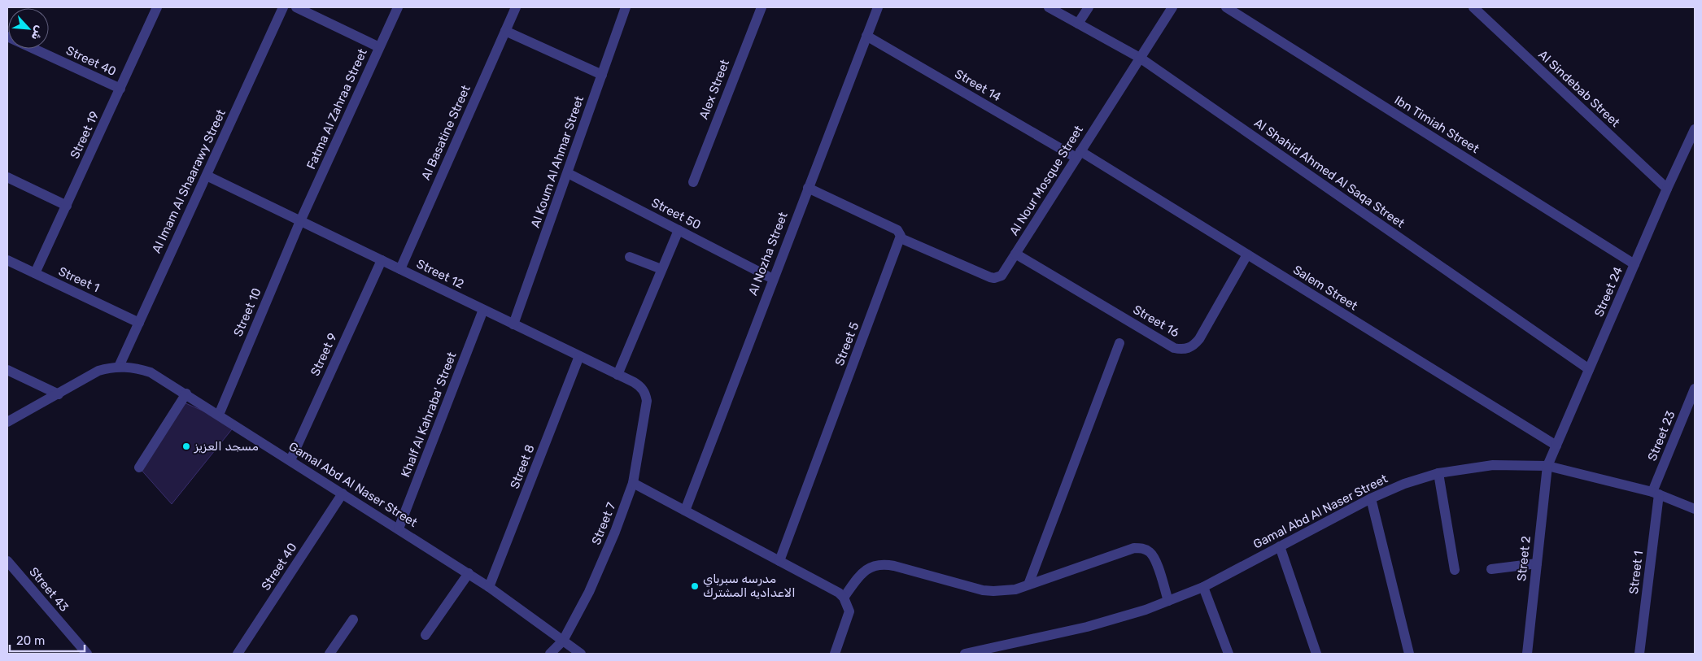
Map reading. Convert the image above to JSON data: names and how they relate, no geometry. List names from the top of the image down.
{
  "streets": {
    "street": [
      "Street 40",
      "Street 14",
      "Al Sindebab Street",
      "Alex Street",
      "Fatma Al Zahraa Street",
      "Ibn Timiah Street",
      "Al Basatine Street",
      "Street 19",
      "Al Koum Al Ahmar Street",
      "Al Shahid Ahmed Al Saqa Street",
      "Al Nour Mosque Street",
      "Al Imam Al Shaarawy Street",
      "Street 50",
      "Al Nozha Street",
      "Street 12",
      "Street 1",
      "Salem Street",
      "Street 24",
      "Street 10",
      "Street 16",
      "Street 5",
      "Street 9",
      "Khalf Al Kahraba' Street",
      "Street 23",
      "Street 8",
      "Gamal Abd Al Naser Street",
      "Street 7",
      "Street 2",
      "Street 43"
    ]
  },
  "crossings": [
    ["Street 40", "Street 19"],
    ["Street 40", "Gamal Abd Al Naser Street"],
    ["Street 14", "Al Nour Mosque Street"],
    ["Street 14", "Al Nozha Street"],
    ["Street 14", "Salem Street"],
    ["Al Sindebab Street", "Street 24"],
    ["Fatma Al Zahraa Street", "Street 12"],
    ["Fatma Al Zahraa Street", "Street 10"],
    ["Ibn Timiah Street", "Street 24"],
    ["Al Basatine Street", "Street 12"],
    ["Street 19", "Street 1"],
    ["Al Koum Al Ahmar Street", "Street 50"],
    ["Al Koum Al Ahmar Street", "Street 12"],
    ["Al Shahid Ahmed Al Saqa Street", "Al Nour Mosque Street"],
    ["Al Shahid Ahmed Al Saqa Street", "Street 24"],
    ["Al Nour Mosque Street", "Salem Street"],
    ["Al Nour Mosque Street", "Street 16"],
    ["Al Nour Mosque Street", "Street 5"],
    ["Al Imam Al Shaarawy Street", "Street 12"],
    ["Al Imam Al Shaarawy Street", "Street 1"],
    ["Al Imam Al Shaarawy Street", "Gamal Abd Al Naser Street"],
    ["Street 50", "Al Nozha Street"],
    ["Street 12", "Street 10"],
    ["Street 12", "Street 9"],
    ["Street 12", "Khalf Al Kahraba' Street"],
    ["Street 12", "Street 8"],
    ["Street 12", "Street 7"],
    ["Street 1", "Street 23"],
    ["Street 1", "Gamal Abd Al Naser Street"],
    ["Salem Street", "Street 24"],
    ["Salem Street", "Street 16"],
    ["Street 24", "Gamal Abd Al Naser Street"],
    ["Street 24", "Street 2"],
    ["Street 10", "Gamal Abd Al Naser Street"],
    ["Street 9", "Gamal Abd Al Naser Street"],
    ["Khalf Al Kahraba' Street", "Gamal Abd Al Naser Street"],
    ["Street 23", "Gamal Abd Al Naser Street"],
    ["Street 8", "Gamal Abd Al Naser Street"],
    ["Gamal Abd Al Naser Street", "Street 7"],
    ["Gamal Abd Al Naser Street", "Street 2"]
  ],
  "places": ["مسجد العزيز", "مدرسه سبرباي الاعداديه المشترك"],
  "scale_bar": "20 m",
  "north": "bottom right"
}
